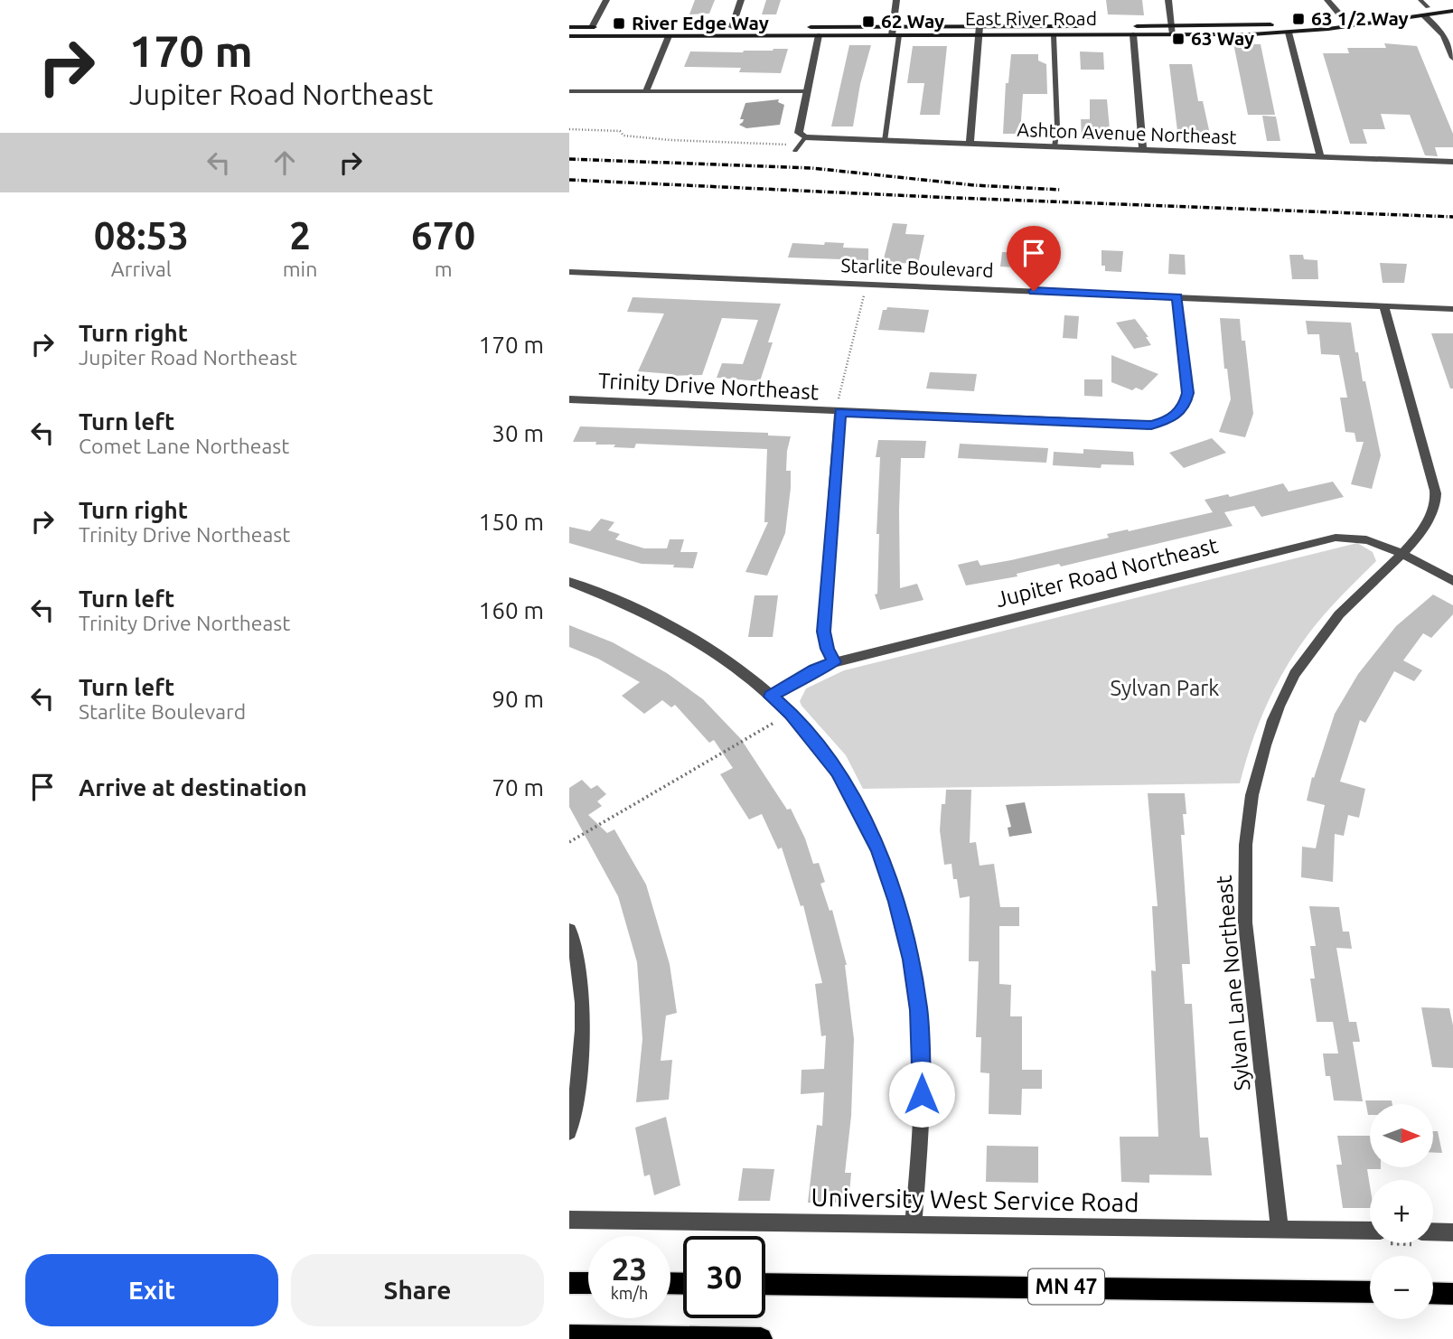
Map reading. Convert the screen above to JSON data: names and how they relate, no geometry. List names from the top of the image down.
{
  "streets": {
    "main road": ["East River Road", "MN 47"],
    "street": [
      "Ashton Avenue Northeast",
      "Starlite Boulevard",
      "Trinity Drive Northeast",
      "Jupiter Road Northeast",
      "Sylvan Lane Northeast",
      "University West Service Road"
    ]
  },
  "crossings": [
    ["Starlite Boulevard", "Trinity Drive Northeast"],
    ["Starlite Boulevard", "Sylvan Lane Northeast"],
    ["Jupiter Road Northeast", "Sylvan Lane Northeast"],
    ["Sylvan Lane Northeast", "University West Service Road"]
  ],
  "parks": ["Sylvan Park"],
  "places": {
    "transit": [
      "63 1/2 Way",
      "62 Way",
      "River Edge Way",
      "63 Way"
    ]
  },
  "north": "right",
  "page": {
    "turn": ["170 m", "Jupiter Road Northeast"],
    "eta": [
      "08:53",
      "Arrival",
      "2",
      "min",
      "670",
      "m"
    ],
    "list": [
      {
        "name": "Turn right",
        "note": "Jupiter Road Northeast",
        "value": "170 m"
      },
      {
        "name": "Turn left",
        "note": "Comet Lane Northeast",
        "value": "30 m"
      },
      {
        "name": "Turn right",
        "note": "Trinity Drive Northeast",
        "value": "150 m"
      },
      {
        "name": "Turn left",
        "note": "Trinity Drive Northeast",
        "value": "160 m"
      },
      {
        "name": "Turn left",
        "note": "Starlite Boulevard",
        "value": "90 m"
      },
      {
        "name": "Arrive at destination",
        "value": "70 m"
      }
    ],
    "map_buttons": ["+", "−"],
    "speed": "23 km/h",
    "limit": "30",
    "buttons": ["Exit", "Share"]
  }
}
